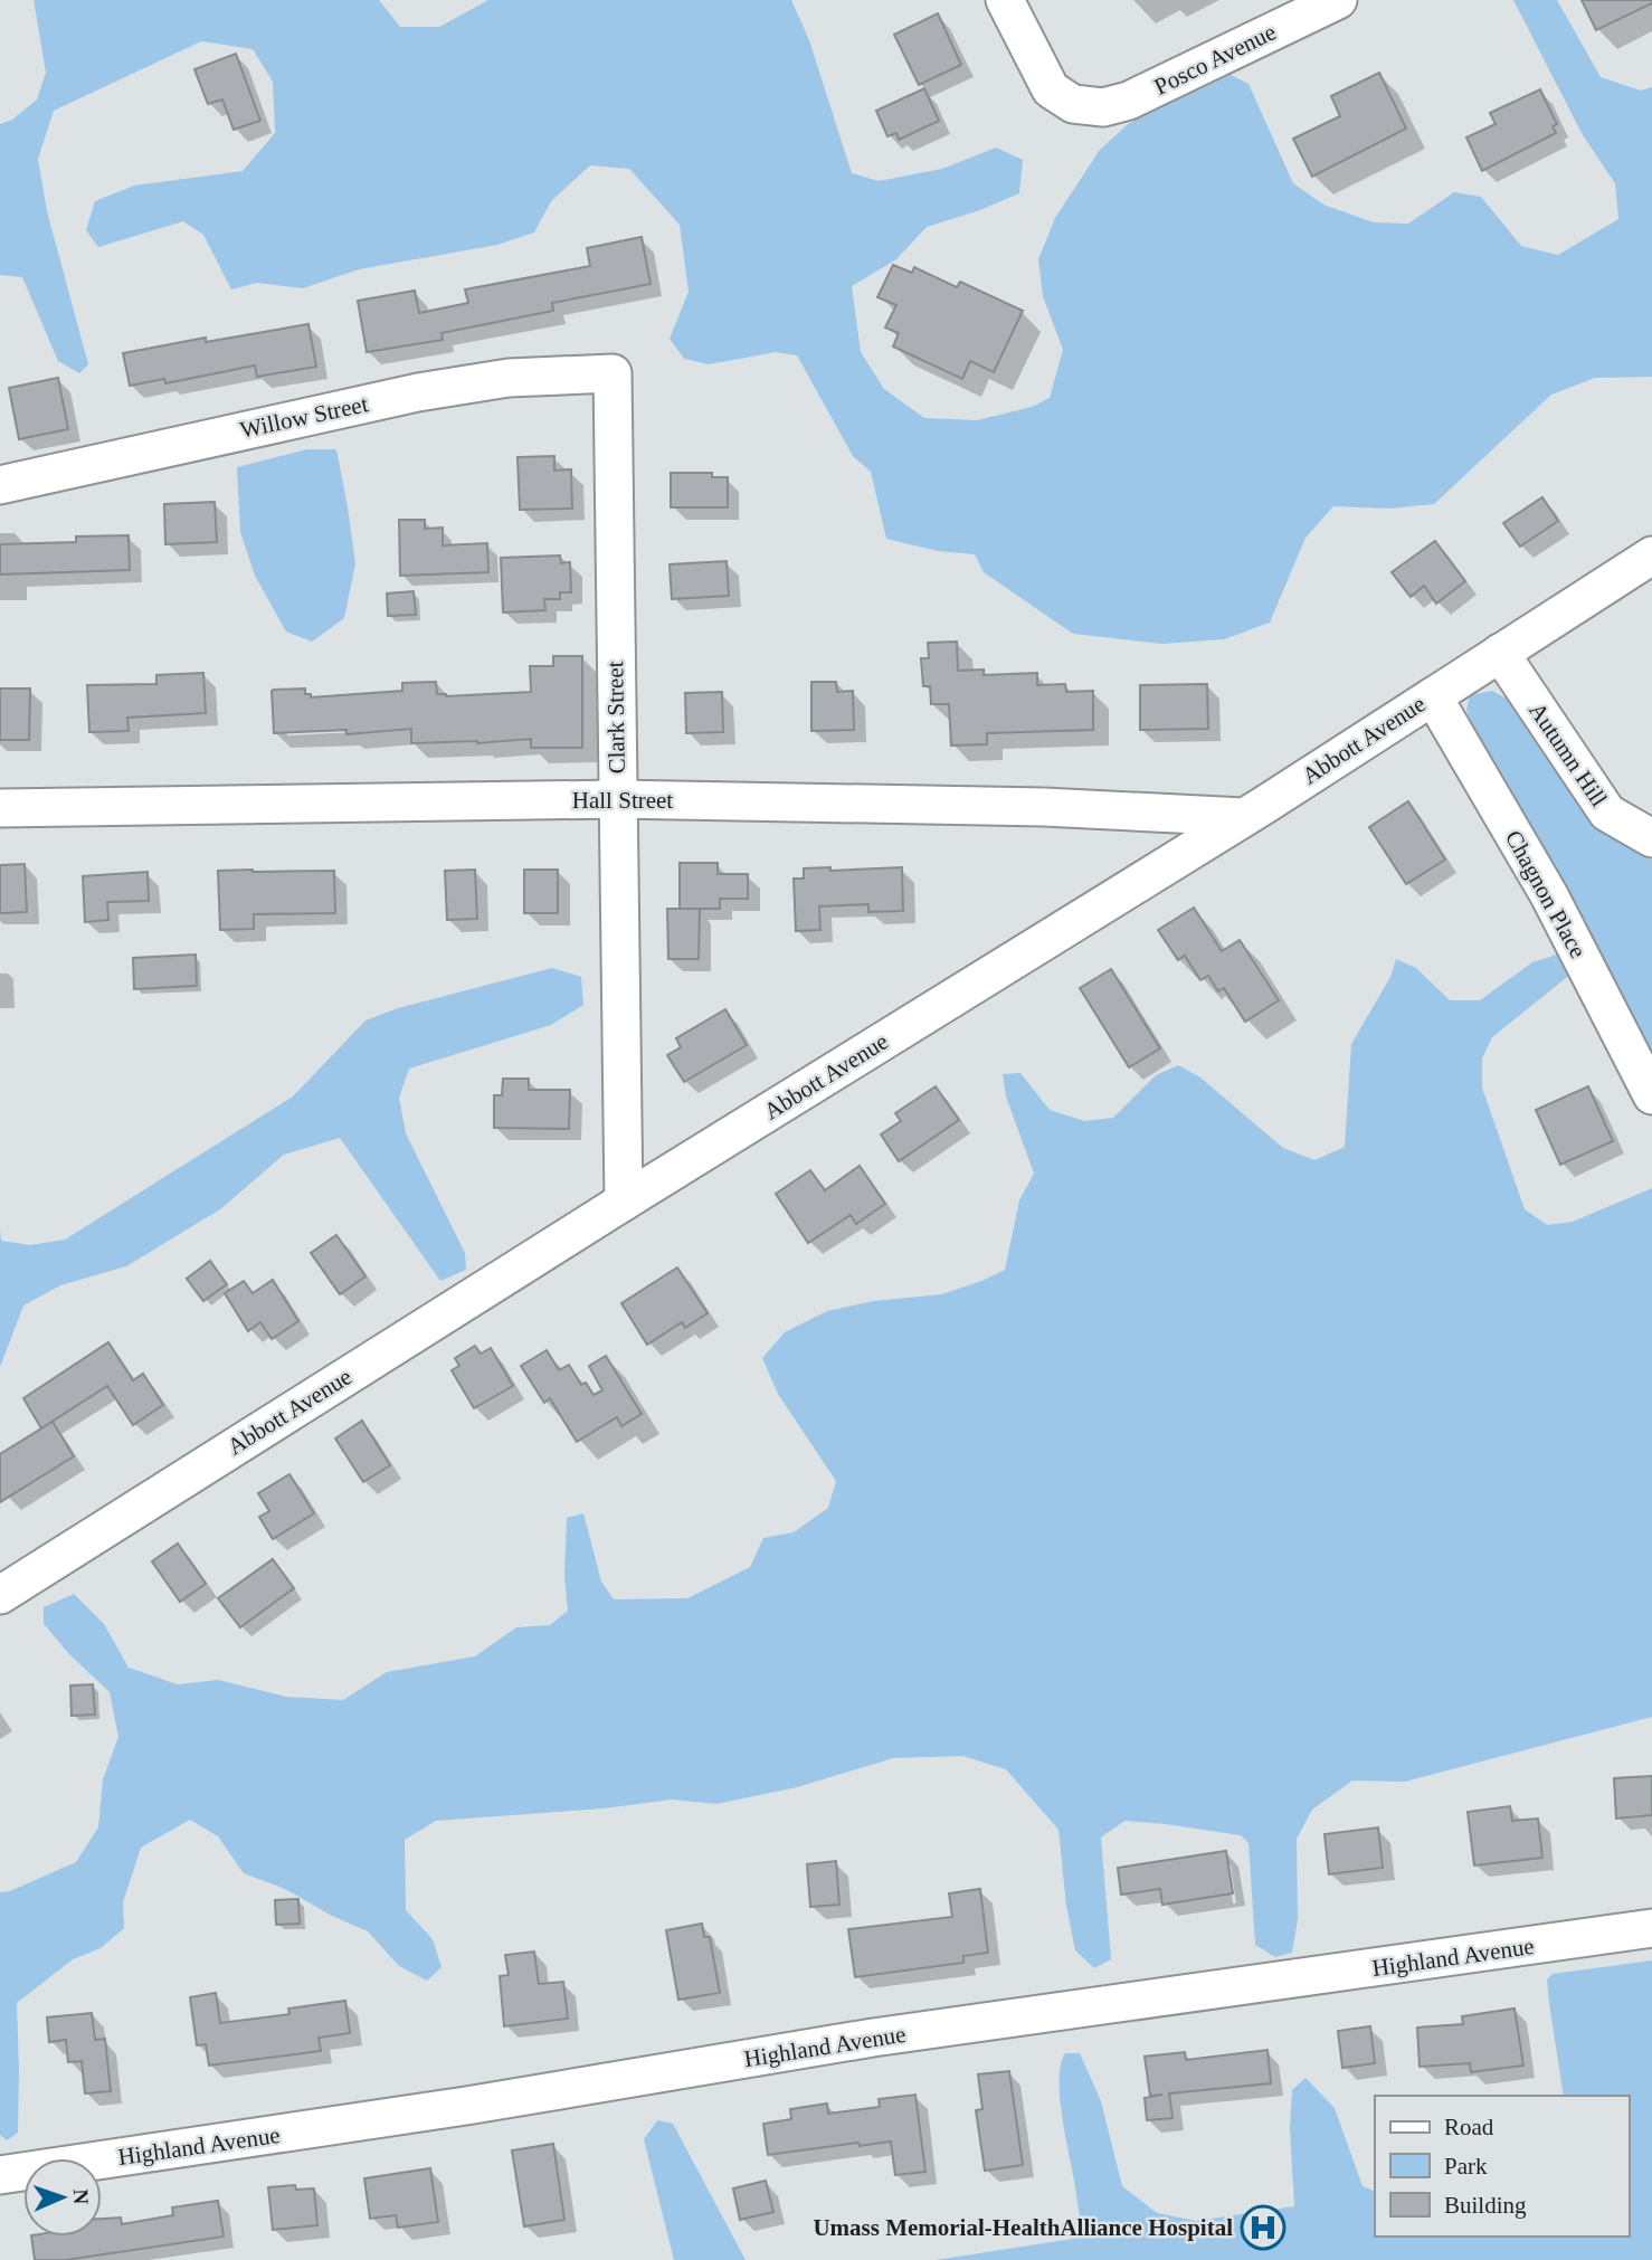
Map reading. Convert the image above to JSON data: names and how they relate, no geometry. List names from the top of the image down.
{
  "streets": {
    "street": [
      "Posco Avenue",
      "Willow Street",
      "Clark Street",
      "Abbott Avenue",
      "Autumn Hill",
      "Hall Street",
      "Chagnon Place",
      "Highland Avenue"
    ]
  },
  "crossings": [
    ["Willow Street", "Clark Street"],
    ["Clark Street", "Abbott Avenue"],
    ["Clark Street", "Hall Street"],
    ["Abbott Avenue", "Autumn Hill"],
    ["Abbott Avenue", "Hall Street"],
    ["Abbott Avenue", "Chagnon Place"]
  ],
  "places": {
    "hospital": ["Umass Memorial-HealthAlliance Hospital"]
  },
  "legend": ["Road", "Park", "Building"],
  "north": "right"
}
